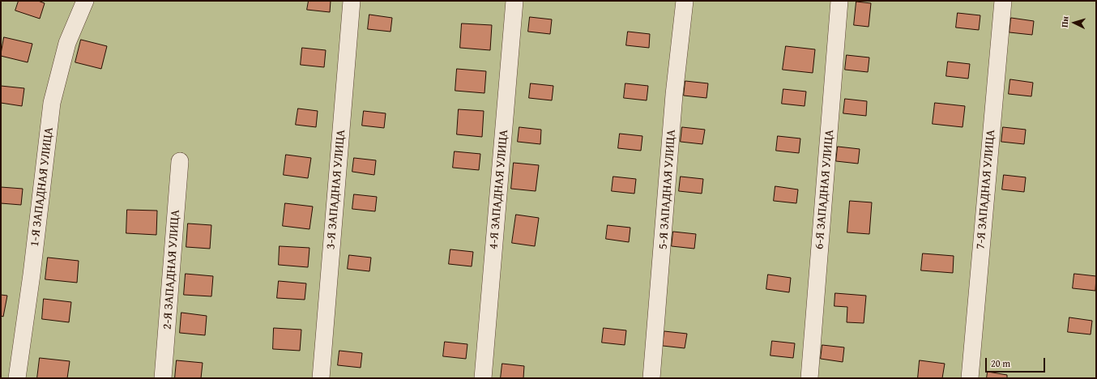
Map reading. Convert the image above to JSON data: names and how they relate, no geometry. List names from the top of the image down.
{
  "streets": {
    "street": [
      "1-Я ЗАПАДНАЯ УЛИЦА",
      "3-Я ЗАПАДНАЯ УЛИЦА",
      "4-Я ЗАПАДНАЯ УЛИЦА",
      "5-Я ЗАПАДНАЯ УЛИЦА",
      "6-Я ЗАПАДНАЯ УЛИЦА",
      "7-Я ЗАПАДНАЯ УЛИЦА",
      "2-Я ЗАПАДНАЯ УЛИЦА"
    ]
  },
  "scale_bar": "20 m",
  "north": "left"
}
